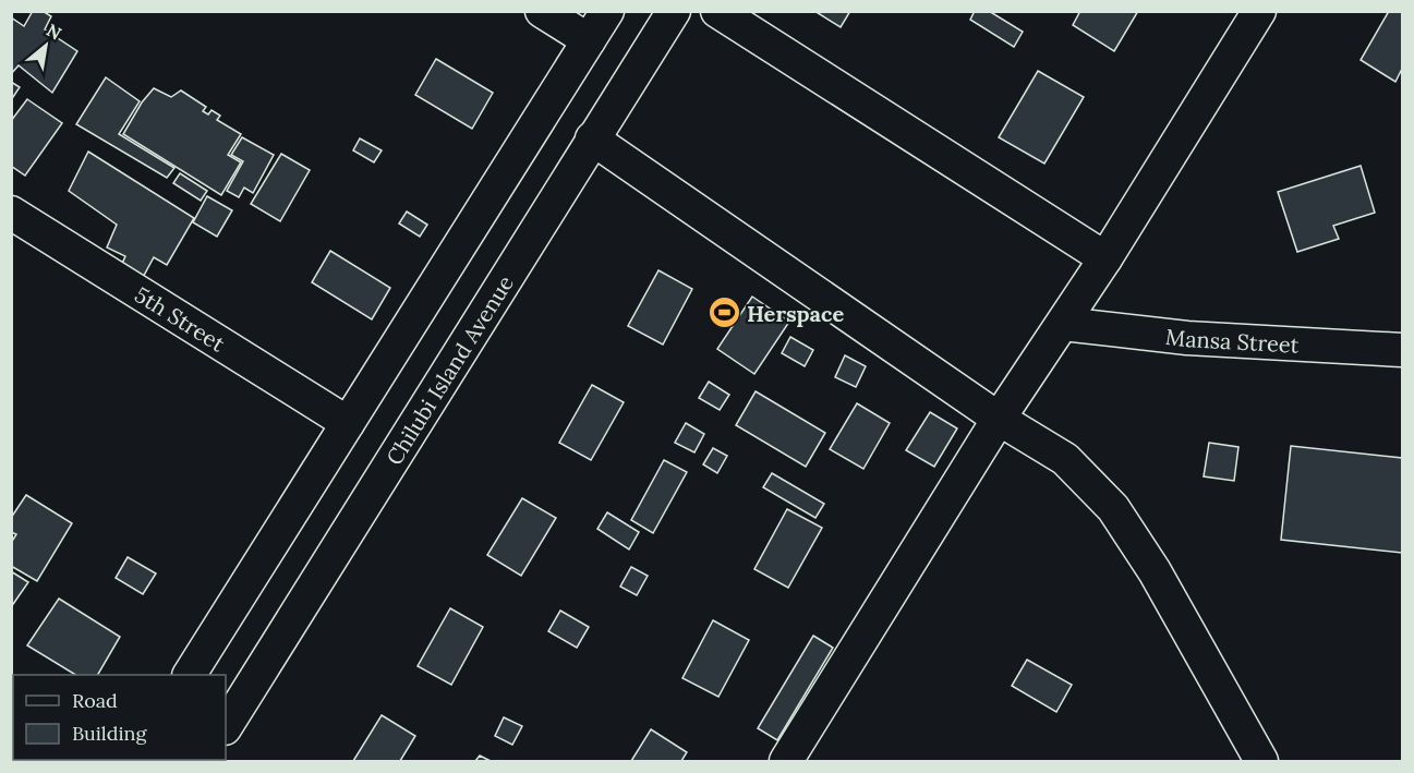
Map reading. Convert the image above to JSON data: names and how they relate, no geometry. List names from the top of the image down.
{
  "streets": {
    "street": ["5th Street", "Mansa Street", "Chilubi Island Avenue"]
  },
  "places": {
    "sports": ["Herspace"]
  },
  "legend": ["Road", "Building"],
  "north": "top right"
}
